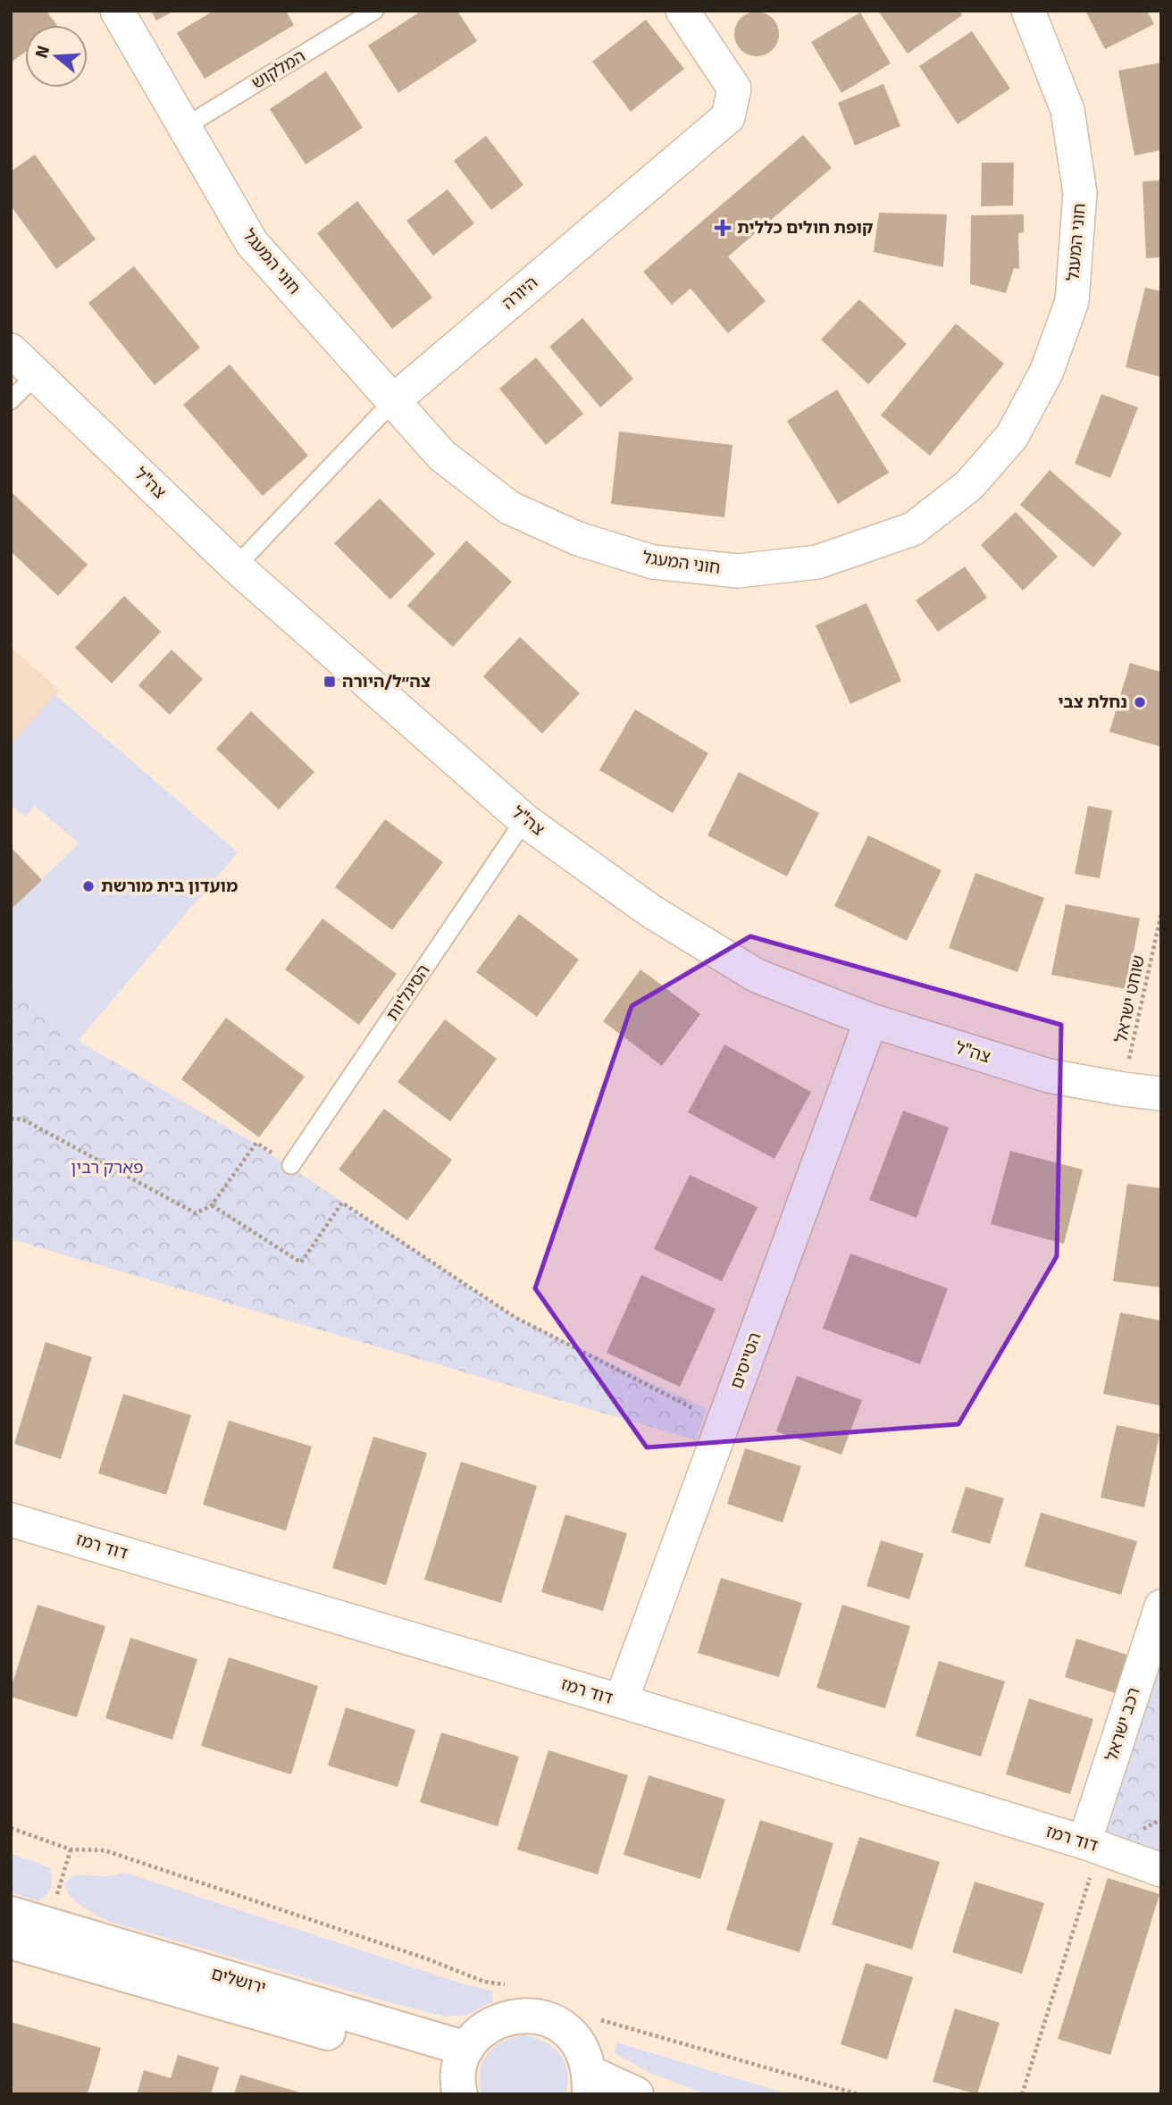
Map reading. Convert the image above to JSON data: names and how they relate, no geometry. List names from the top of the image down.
{
  "streets": {
    "main road": ["ירושלים"],
    "street": [
      "חוני המעגל",
      "היורה",
      "צה\"ל",
      "הטייסים",
      "דוד רמז",
      "רכב ישראל"
    ],
    "lane": ["המלקוש", "הסיגליות"],
    "path": ["שוחט ישראל"]
  },
  "crossings": [
    ["המלקוש", "חוני המעגל"],
    ["חוני המעגל", "היורה"],
    ["היורה", "צה\"ל"],
    ["צה\"ל", "הסיגליות"],
    ["צה\"ל", "שוחט ישראל"],
    ["צה\"ל", "הטייסים"],
    ["הטייסים", "דוד רמז"],
    ["דוד רמז", "רכב ישראל"]
  ],
  "parks": ["פארק רבין"],
  "places": {
    "health": ["קופת חולים כללית"],
    "transit": ["צה״ל/היורה"],
    "other": ["נחלת צבי", "מועדון בית מורשת"]
  },
  "north": "left"
}
